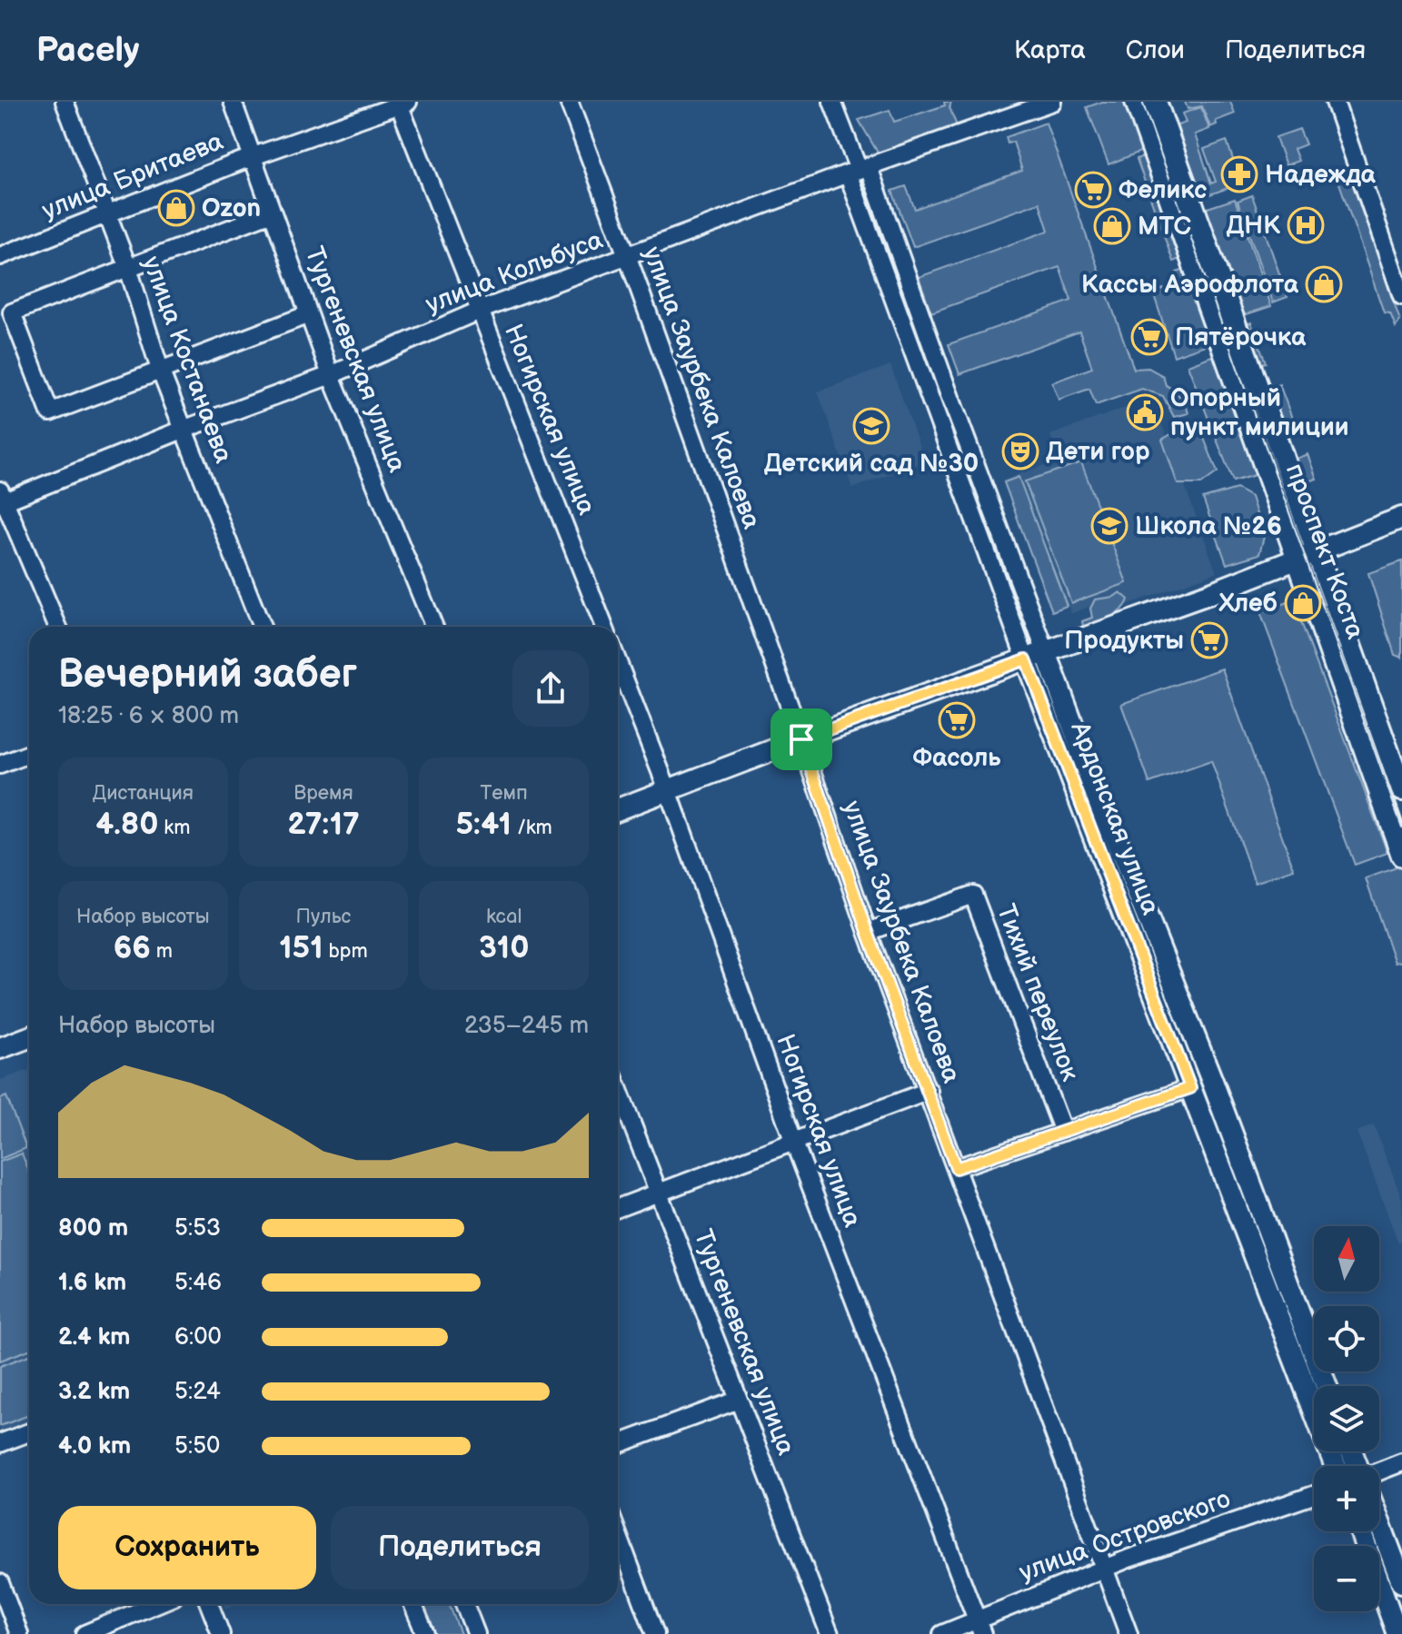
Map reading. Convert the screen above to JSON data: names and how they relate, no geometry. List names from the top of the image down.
{
  "streets": {
    "main road": ["проспект Коста", "Ардонская улица"],
    "street": [
      "улица Бритаева",
      "улица Кольбуса",
      "улица Костанаева",
      "Тургеневская улица",
      "улица Заурбека Калоева",
      "Ногирская улица",
      "Тихий переулок",
      "улица Островского"
    ]
  },
  "crossings": [
    ["улица Бритаева", "улица Костанаева"],
    ["улица Бритаева", "Тургеневская улица"],
    ["улица Бритаева", "Ногирская улица"],
    ["улица Кольбуса", "улица Костанаева"],
    ["улица Кольбуса", "Тургеневская улица"],
    ["улица Кольбуса", "улица Заурбека Калоева"],
    ["улица Кольбуса", "Ногирская улица"],
    ["улица Кольбуса", "Ардонская улица"],
    ["улица Заурбека Калоева", "Тихий переулок"],
    ["улица Заурбека Калоева", "улица Островского"],
    ["Ногирская улица", "улица Островского"]
  ],
  "places": {
    "pharmacy": ["Надежда"],
    "supermarket": [
      "Феликс",
      "Пятёрочка",
      "Продукты",
      "Фасоль"
    ],
    "shop": [
      "Ozon",
      "МТС",
      "Кассы Аэрофлота",
      "Хлеб"
    ],
    "hospital": ["ДНК"],
    "public building": ["Опорный пункт милиции"],
    "school or university": ["Детский сад №30", "Школа №26"],
    "theatre": ["Дети гор"]
  },
  "north": "top",
  "page": {
    "header": "Pacely",
    "nav": ["Карта", "Слои", "Поделиться"],
    "heading": ["Вечерний забег", "18:25 · 6 × 800 m"],
    "stats": [
      ["Дистанция", "4.80 km"],
      ["Время", "27:17"],
      ["Темп", "5:41 /km"],
      ["Набор высоты", "66 m"],
      ["Пульс", "151 bpm"],
      ["kcal", "310"]
    ],
    "chart": ["Набор высоты", "235–245 m"],
    "list": [
      {
        "name": "800 m",
        "note": "5:53"
      },
      {
        "name": "1.6 km",
        "note": "5:46"
      },
      {
        "name": "2.4 km",
        "note": "6:00"
      },
      {
        "name": "3.2 km",
        "note": "5:24"
      },
      {
        "name": "4.0 km",
        "note": "5:50"
      }
    ],
    "map_buttons": ["+", "−"],
    "buttons": ["Сохранить", "Поделиться"]
  }
}
